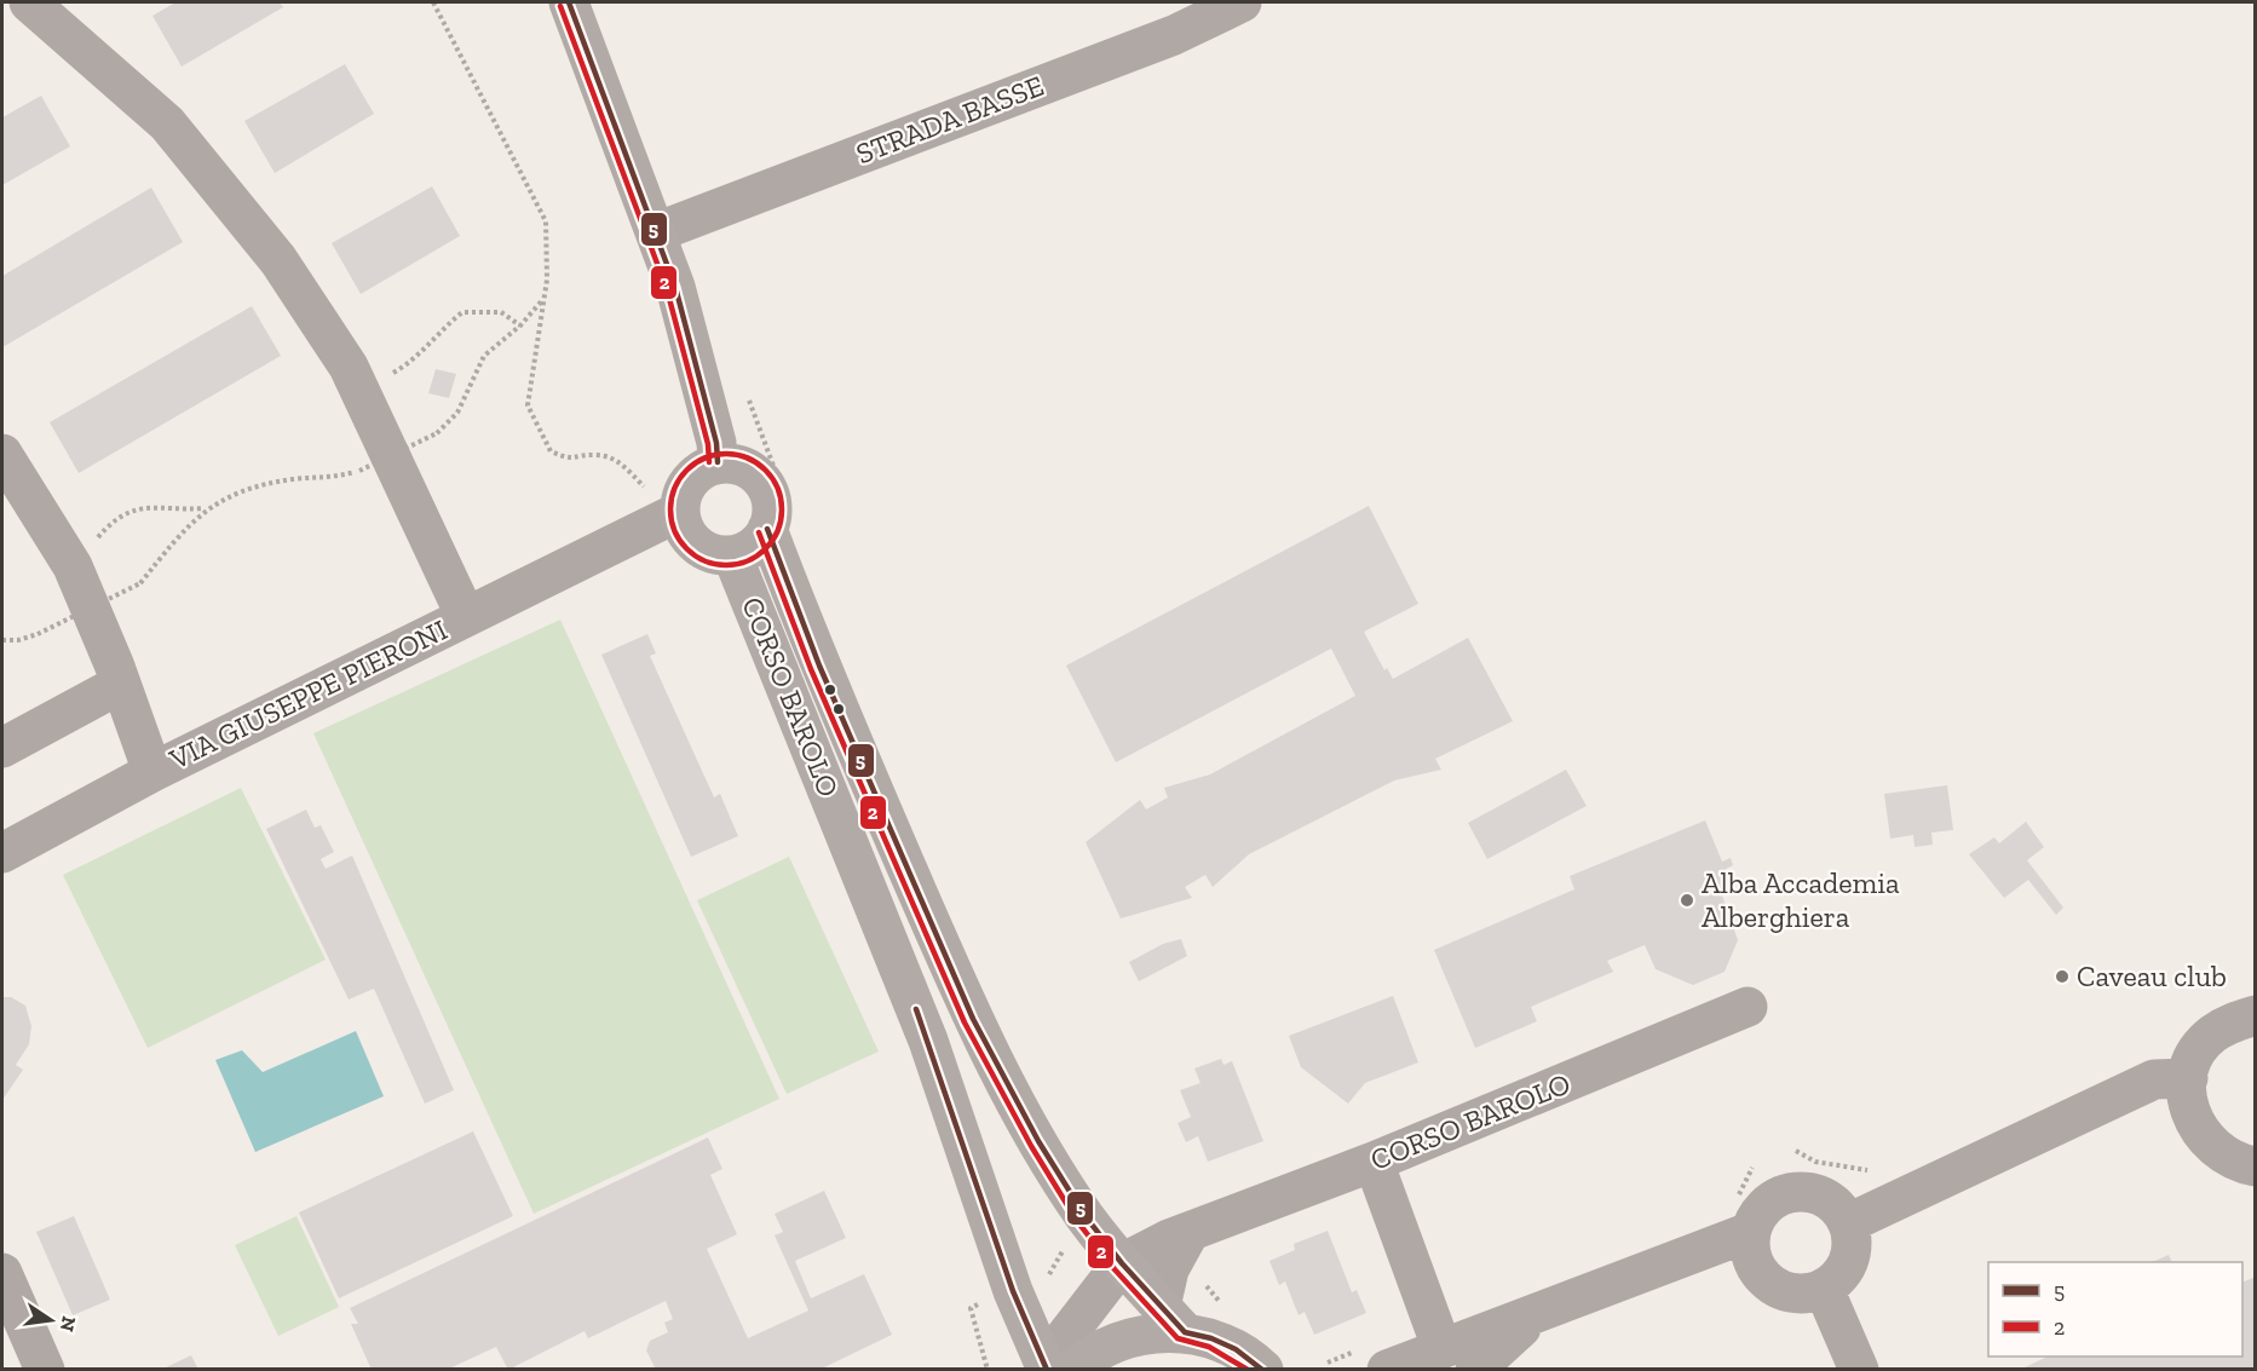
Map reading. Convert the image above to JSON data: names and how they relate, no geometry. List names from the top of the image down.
{
  "streets": {
    "main road": ["CORSO BAROLO"],
    "street": ["STRADA BASSE", "VIA GIUSEPPE PIERONI"]
  },
  "crossings": [
    ["VIA GIUSEPPE PIERONI", "CORSO BAROLO"]
  ],
  "places": ["Alba Accademia Alberghiera", "Caveau club"],
  "lines": ["transit line 5", "transit line 2"],
  "legend": ["5", "2"],
  "north": "right"
}
